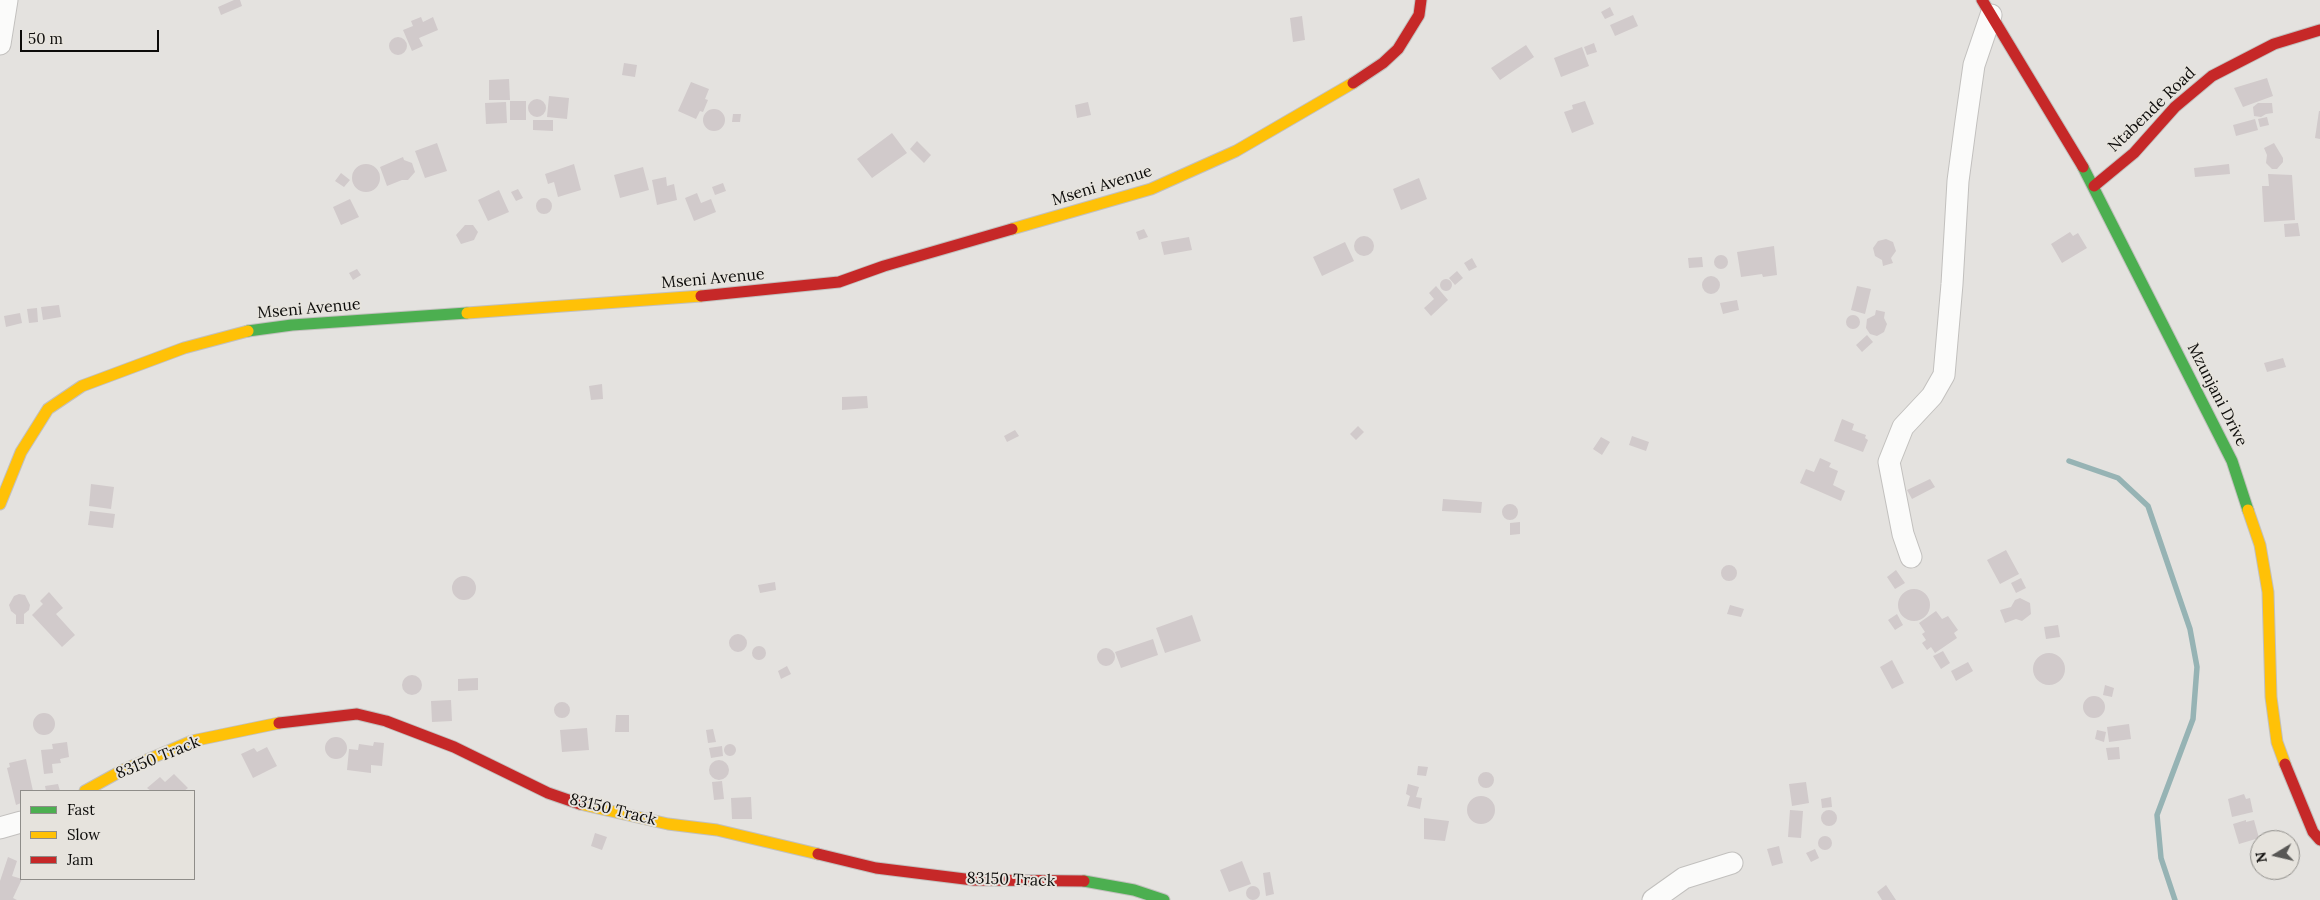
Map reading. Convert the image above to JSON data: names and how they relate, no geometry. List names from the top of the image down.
{
  "streets": {
    "street": [
      "Ntabende Road",
      "Mseni Avenue",
      "Mzunjani Drive",
      "83150 Track"
    ]
  },
  "crossings": [
    ["Ntabende Road", "Mzunjani Drive"]
  ],
  "legend": ["Fast", "Slow", "Jam"],
  "scale_bar": "50 m",
  "north": "left"
}
